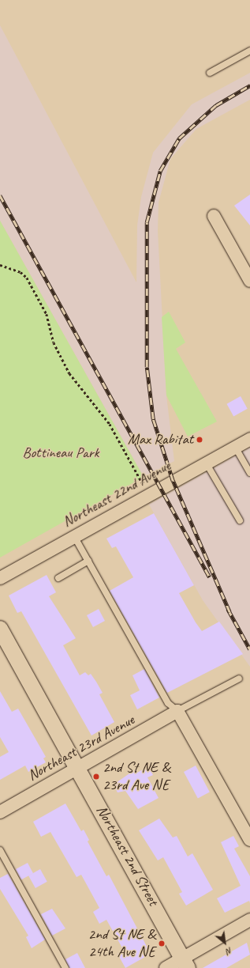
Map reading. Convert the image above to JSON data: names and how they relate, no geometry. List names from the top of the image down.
{
  "streets": {
    "street": ["Northeast 22nd Avenue", "Northeast 23rd Avenue", "Northeast 2nd Street"]
  },
  "crossings": [
    ["Northeast 23rd Avenue", "Northeast 2nd Street"]
  ],
  "parks": ["Bottineau Park"],
  "places": ["Max Rabitat", "2nd St NE & 23rd Ave NE", "2nd St NE & 24th Ave NE"],
  "north": "bottom right"
}
